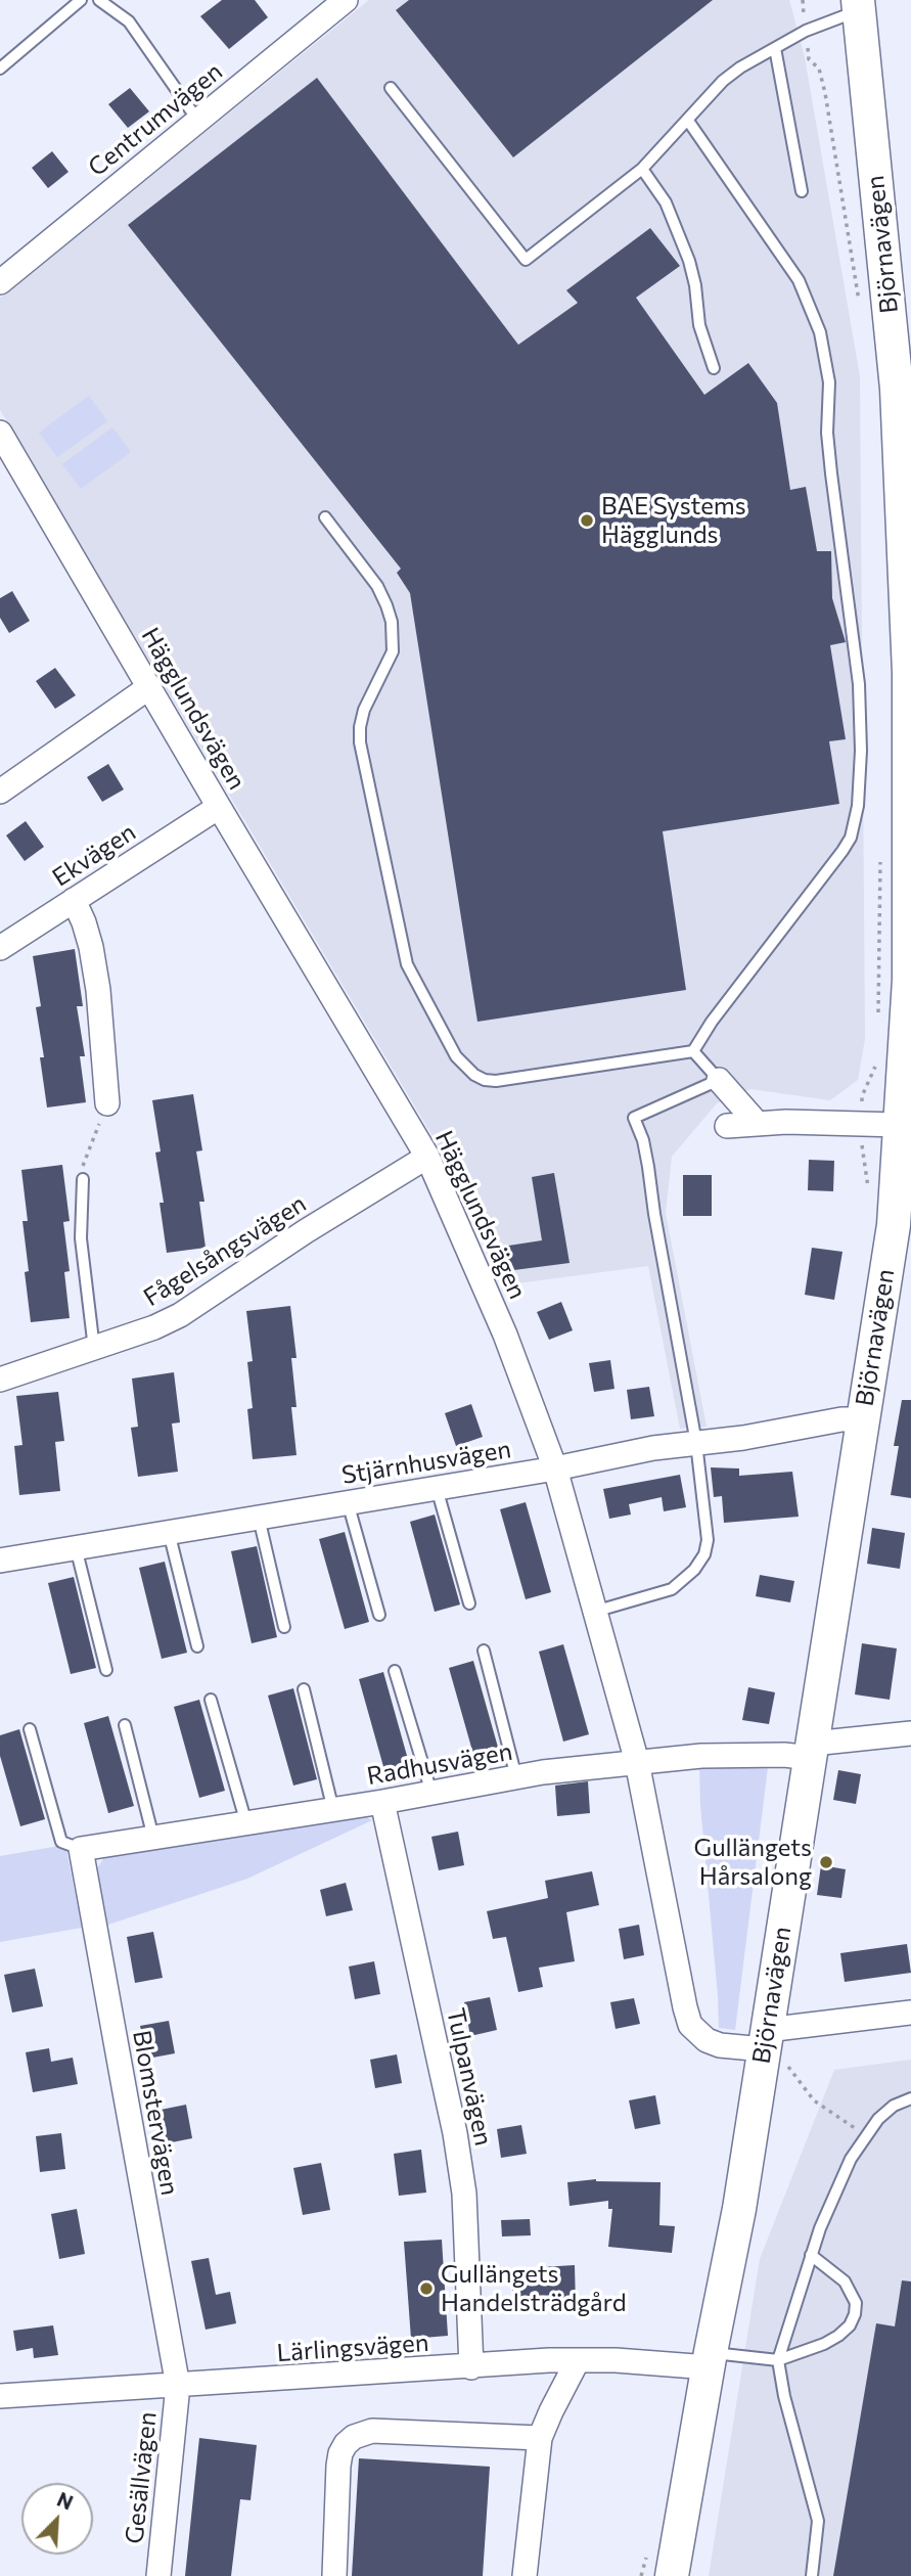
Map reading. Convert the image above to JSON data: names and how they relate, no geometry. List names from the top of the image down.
{
  "streets": {
    "main road": ["Björnavägen"],
    "street": [
      "Centrumvägen",
      "Hägglundsvägen",
      "Ekvägen",
      "Fågelsångsvägen",
      "Stjärnhusvägen",
      "Radhusvägen",
      "Tulpanvägen",
      "Blomstervägen",
      "Lärlingsvägen",
      "Gesällvägen"
    ]
  },
  "crossings": [
    ["Björnavägen", "Hägglundsvägen"],
    ["Björnavägen", "Stjärnhusvägen"],
    ["Björnavägen", "Radhusvägen"],
    ["Björnavägen", "Lärlingsvägen"],
    ["Hägglundsvägen", "Ekvägen"],
    ["Hägglundsvägen", "Fågelsångsvägen"],
    ["Hägglundsvägen", "Stjärnhusvägen"],
    ["Hägglundsvägen", "Radhusvägen"],
    ["Radhusvägen", "Tulpanvägen"],
    ["Radhusvägen", "Blomstervägen"],
    ["Tulpanvägen", "Lärlingsvägen"],
    ["Blomstervägen", "Lärlingsvägen"],
    ["Blomstervägen", "Gesällvägen"],
    ["Lärlingsvägen", "Gesällvägen"]
  ],
  "places": ["BAE Systems Hägglunds", "Gullängets Hårsalong", "Gullängets Handelsträdgård"],
  "north": "top right"
}
